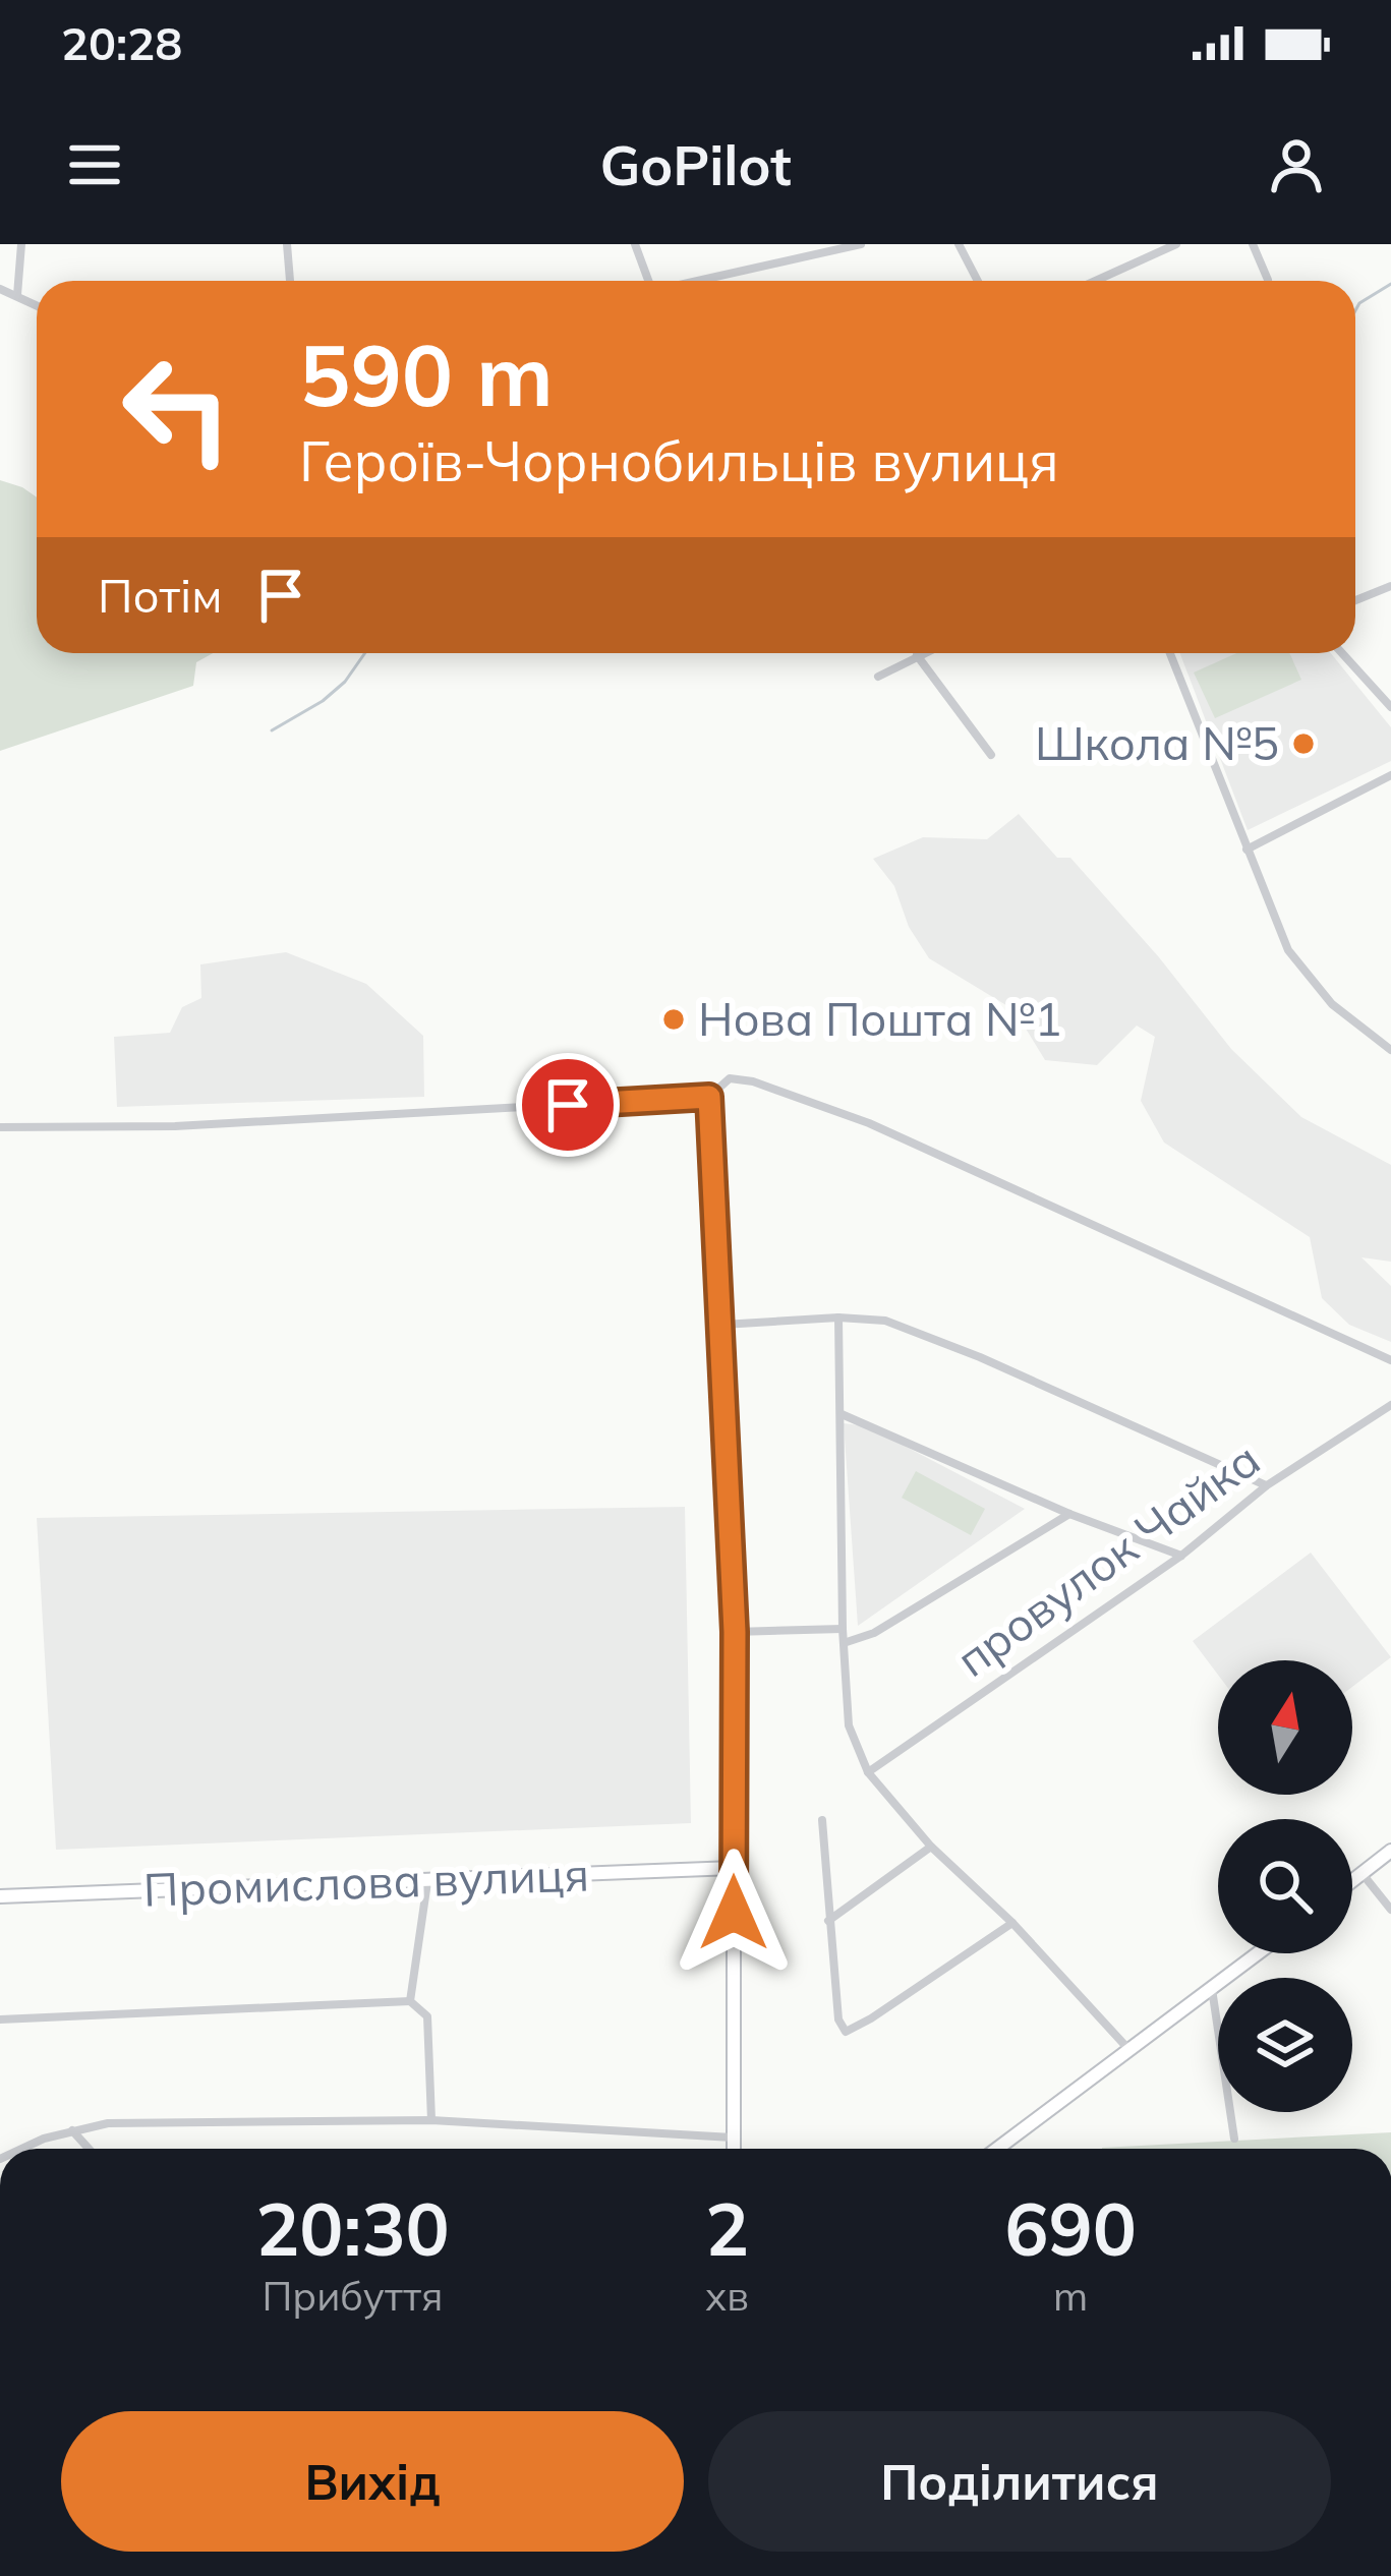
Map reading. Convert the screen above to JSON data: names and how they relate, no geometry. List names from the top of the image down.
{
  "streets": {
    "street": ["провулок Чайка", "Промислова вулиця"]
  },
  "places": ["Школа №5", "Нова Пошта №1"],
  "north": "top",
  "page": {
    "status": "20:28",
    "header": "GoPilot",
    "turn": ["590 m", "Героїв-Чорнобильців вулиця"],
    "then": "Потім",
    "eta": [
      "20:30",
      "Прибуття",
      "2",
      "хв",
      "690",
      "m"
    ],
    "buttons": ["Вихід", "Поділитися"]
  }
}
